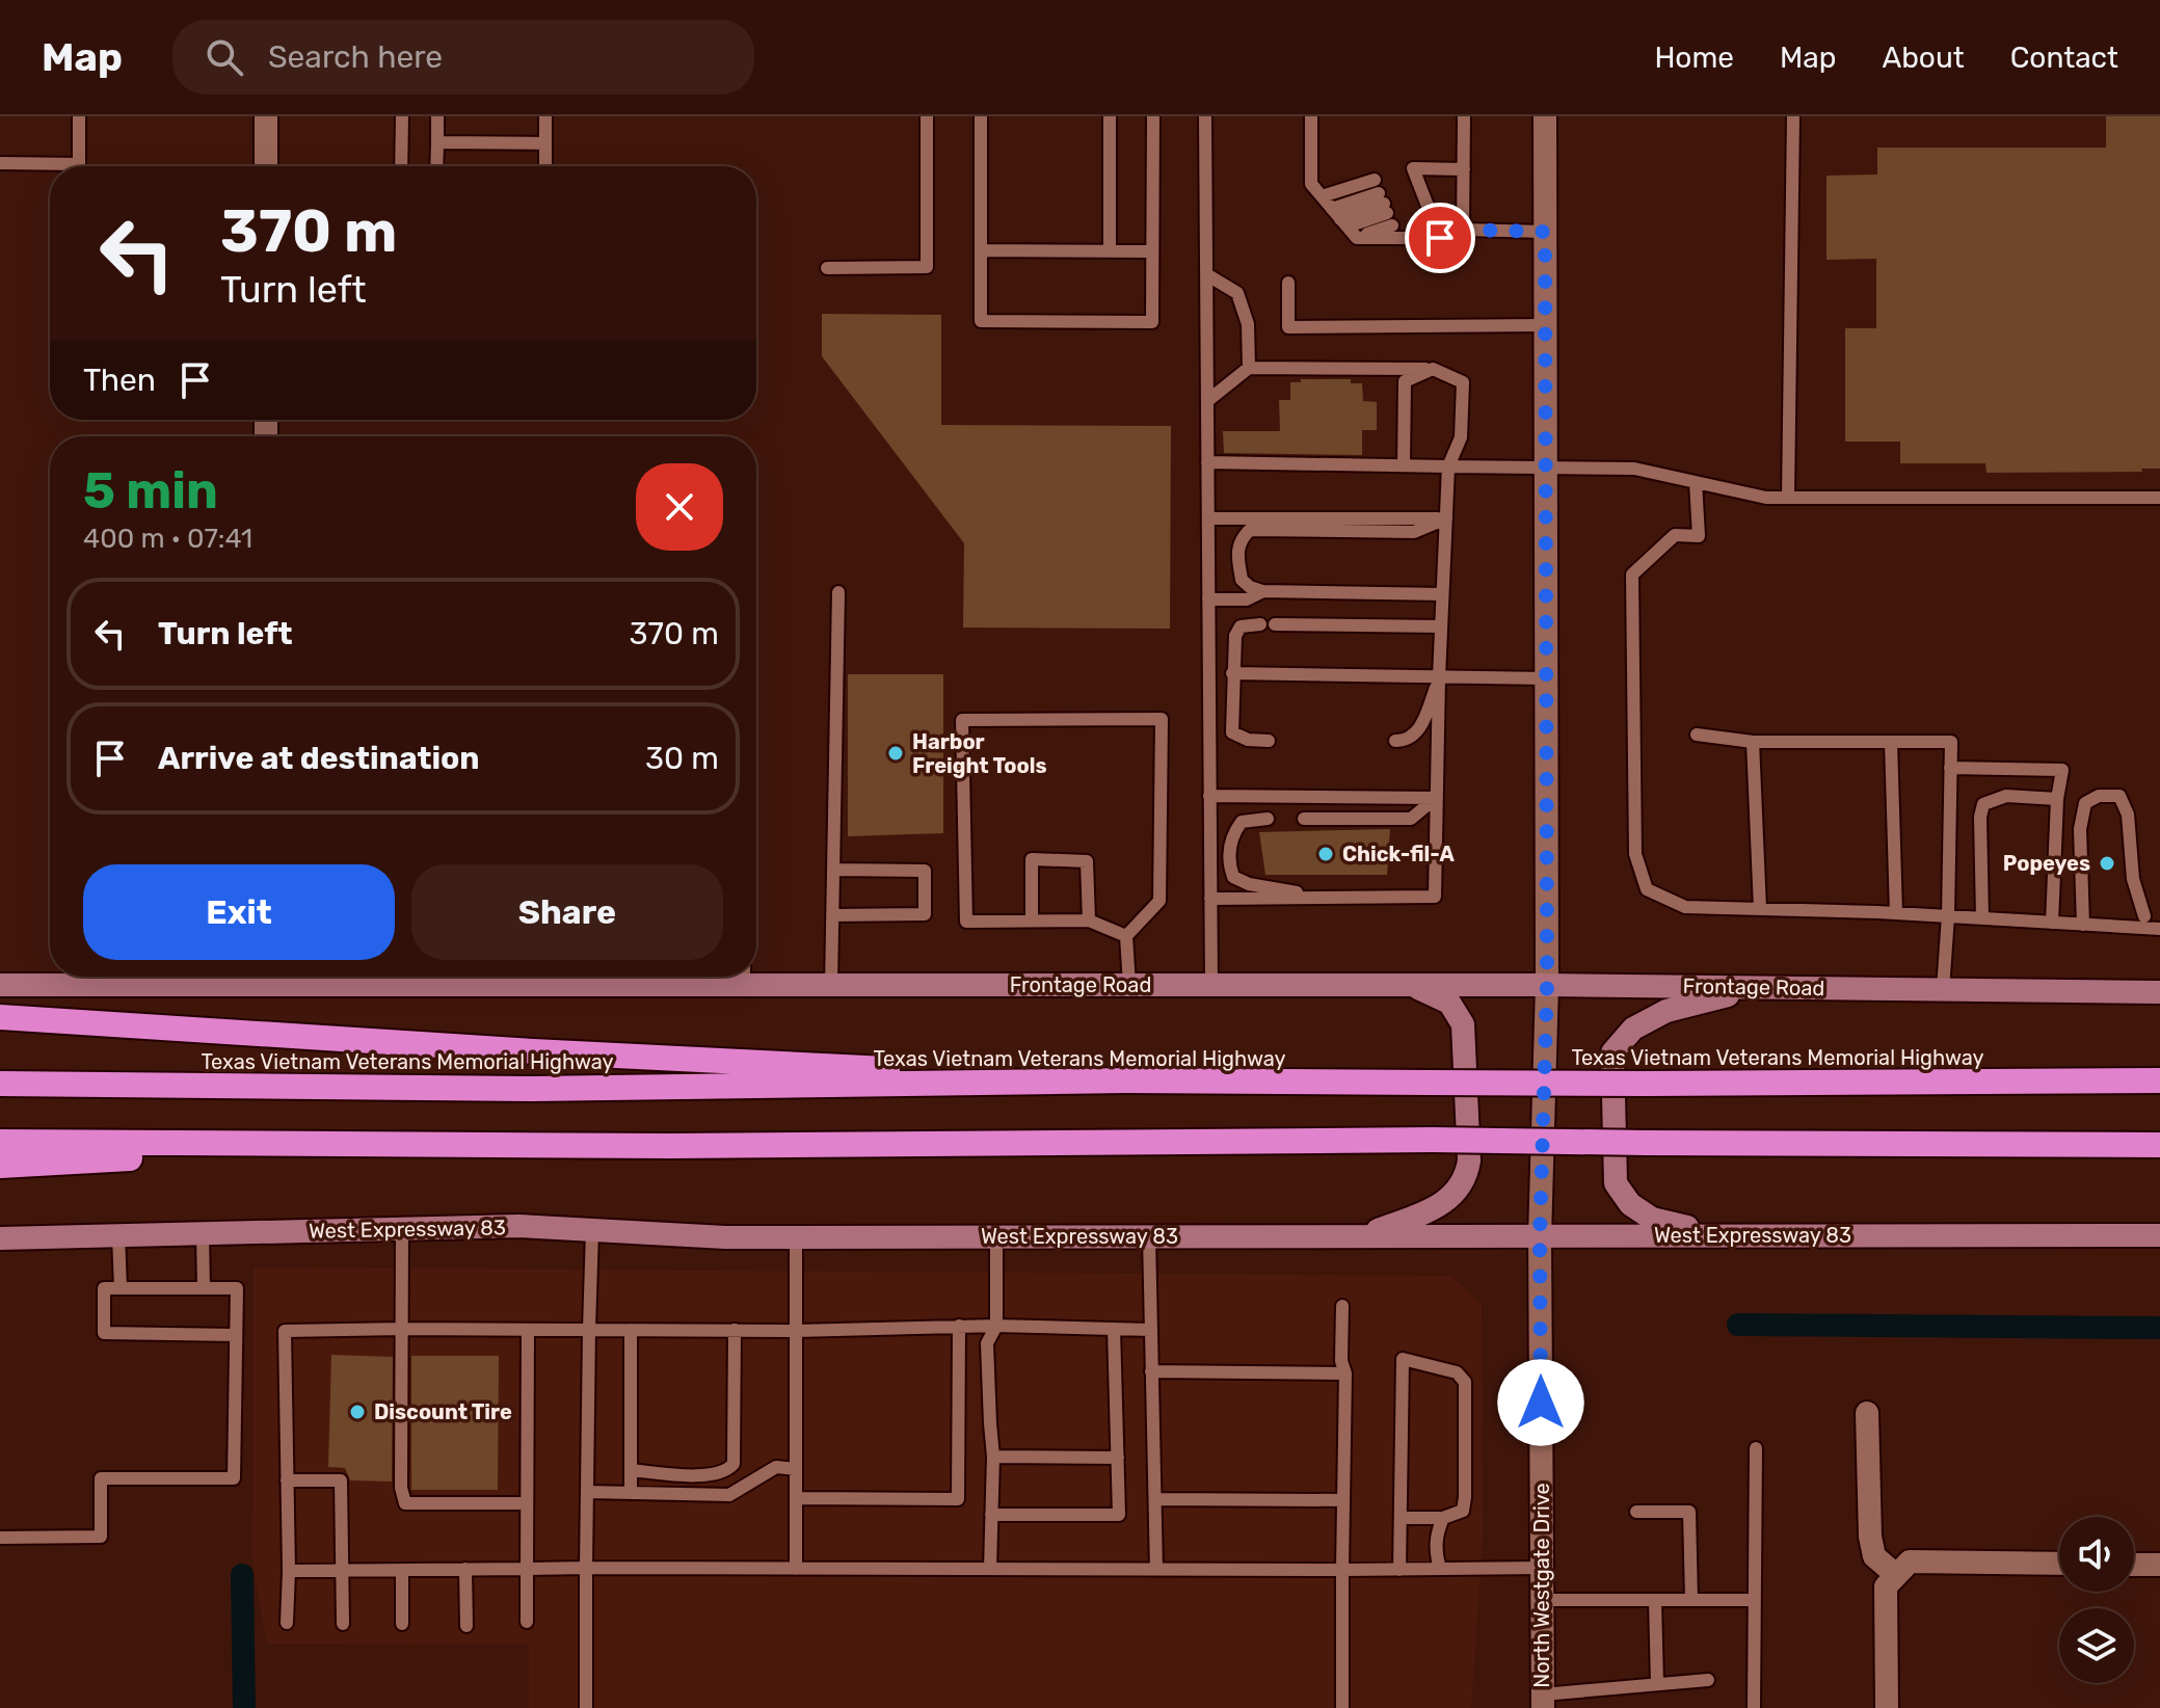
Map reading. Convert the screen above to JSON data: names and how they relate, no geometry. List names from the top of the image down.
{
  "streets": {
    "highway": ["Texas Vietnam Veterans Memorial Highway"],
    "main road": ["Frontage Road", "West Expressway 83"],
    "street": ["North Westgate Drive"]
  },
  "crossings": [
    ["Frontage Road", "North Westgate Drive"],
    ["West Expressway 83", "North Westgate Drive"]
  ],
  "places": [
    "Harbor Freight Tools",
    "Chick-fil-A",
    "Popeyes",
    "Discount Tire"
  ],
  "page": {
    "header": "Map",
    "search": "Search here",
    "nav": [
      "Home",
      "Map",
      "About",
      "Contact"
    ],
    "turn": ["370 m", "Turn left"],
    "then": "Then",
    "heading": ["5 min", "400 m · 07:41"],
    "list": [
      {
        "name": "Turn left",
        "value": "370 m"
      },
      {
        "name": "Arrive at destination",
        "value": "30 m"
      }
    ],
    "buttons": ["Exit", "Share"]
  }
}
